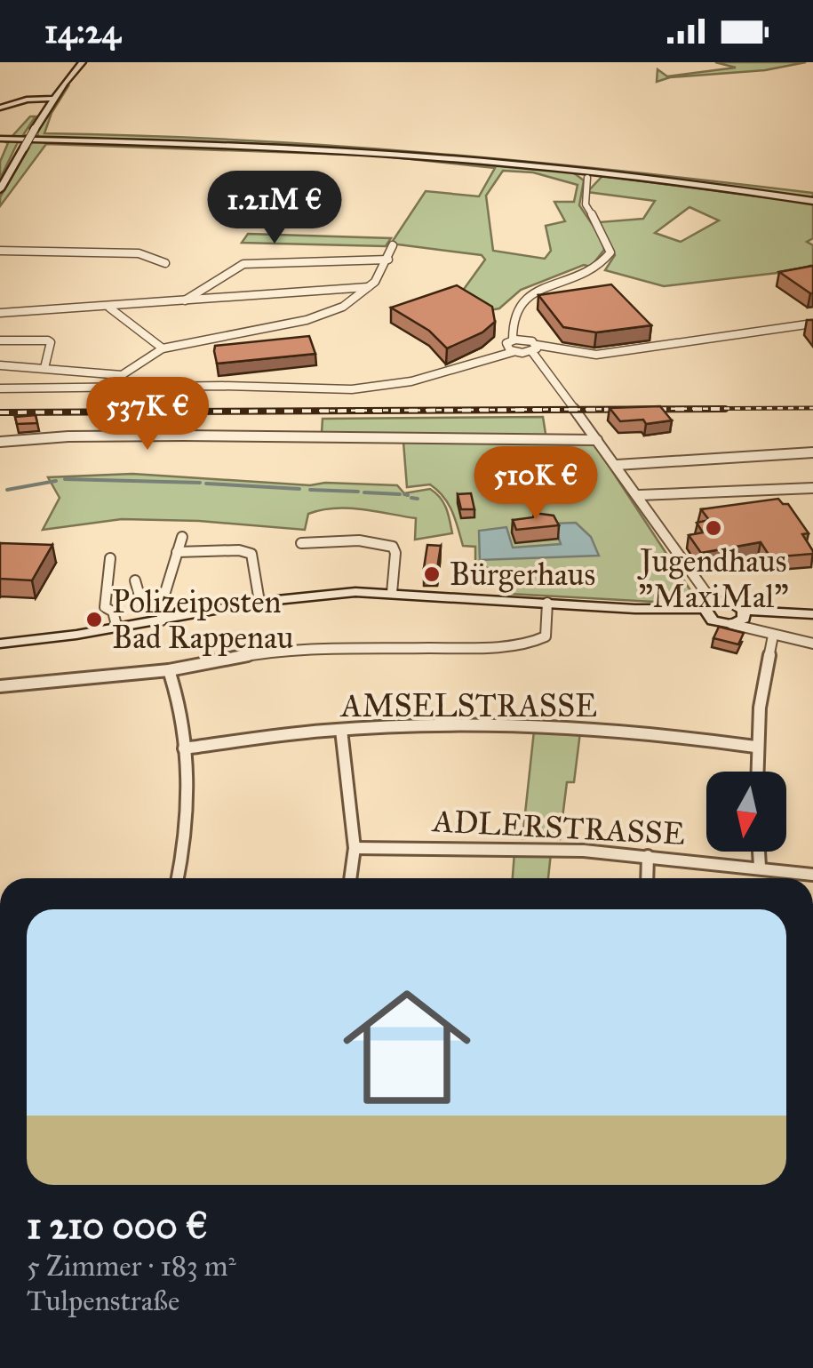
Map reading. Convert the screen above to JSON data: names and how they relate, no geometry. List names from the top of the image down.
{
  "streets": {
    "street": ["AMSELSTRASSE", "ADLERSTRASSE"]
  },
  "places": ["Jugendhaus \"MaxiMal\"", "Bürgerhaus", "Polizeiposten Bad Rappenau"],
  "north": "bottom",
  "page": {
    "status": "14:24",
    "price": ["1.21M €", "537K €", "510K €"],
    "list": [
      {
        "name": "1 210 000 €",
        "note": "5 Zimmer · 183 m² · Tulpenstraße"
      }
    ]
  }
}
